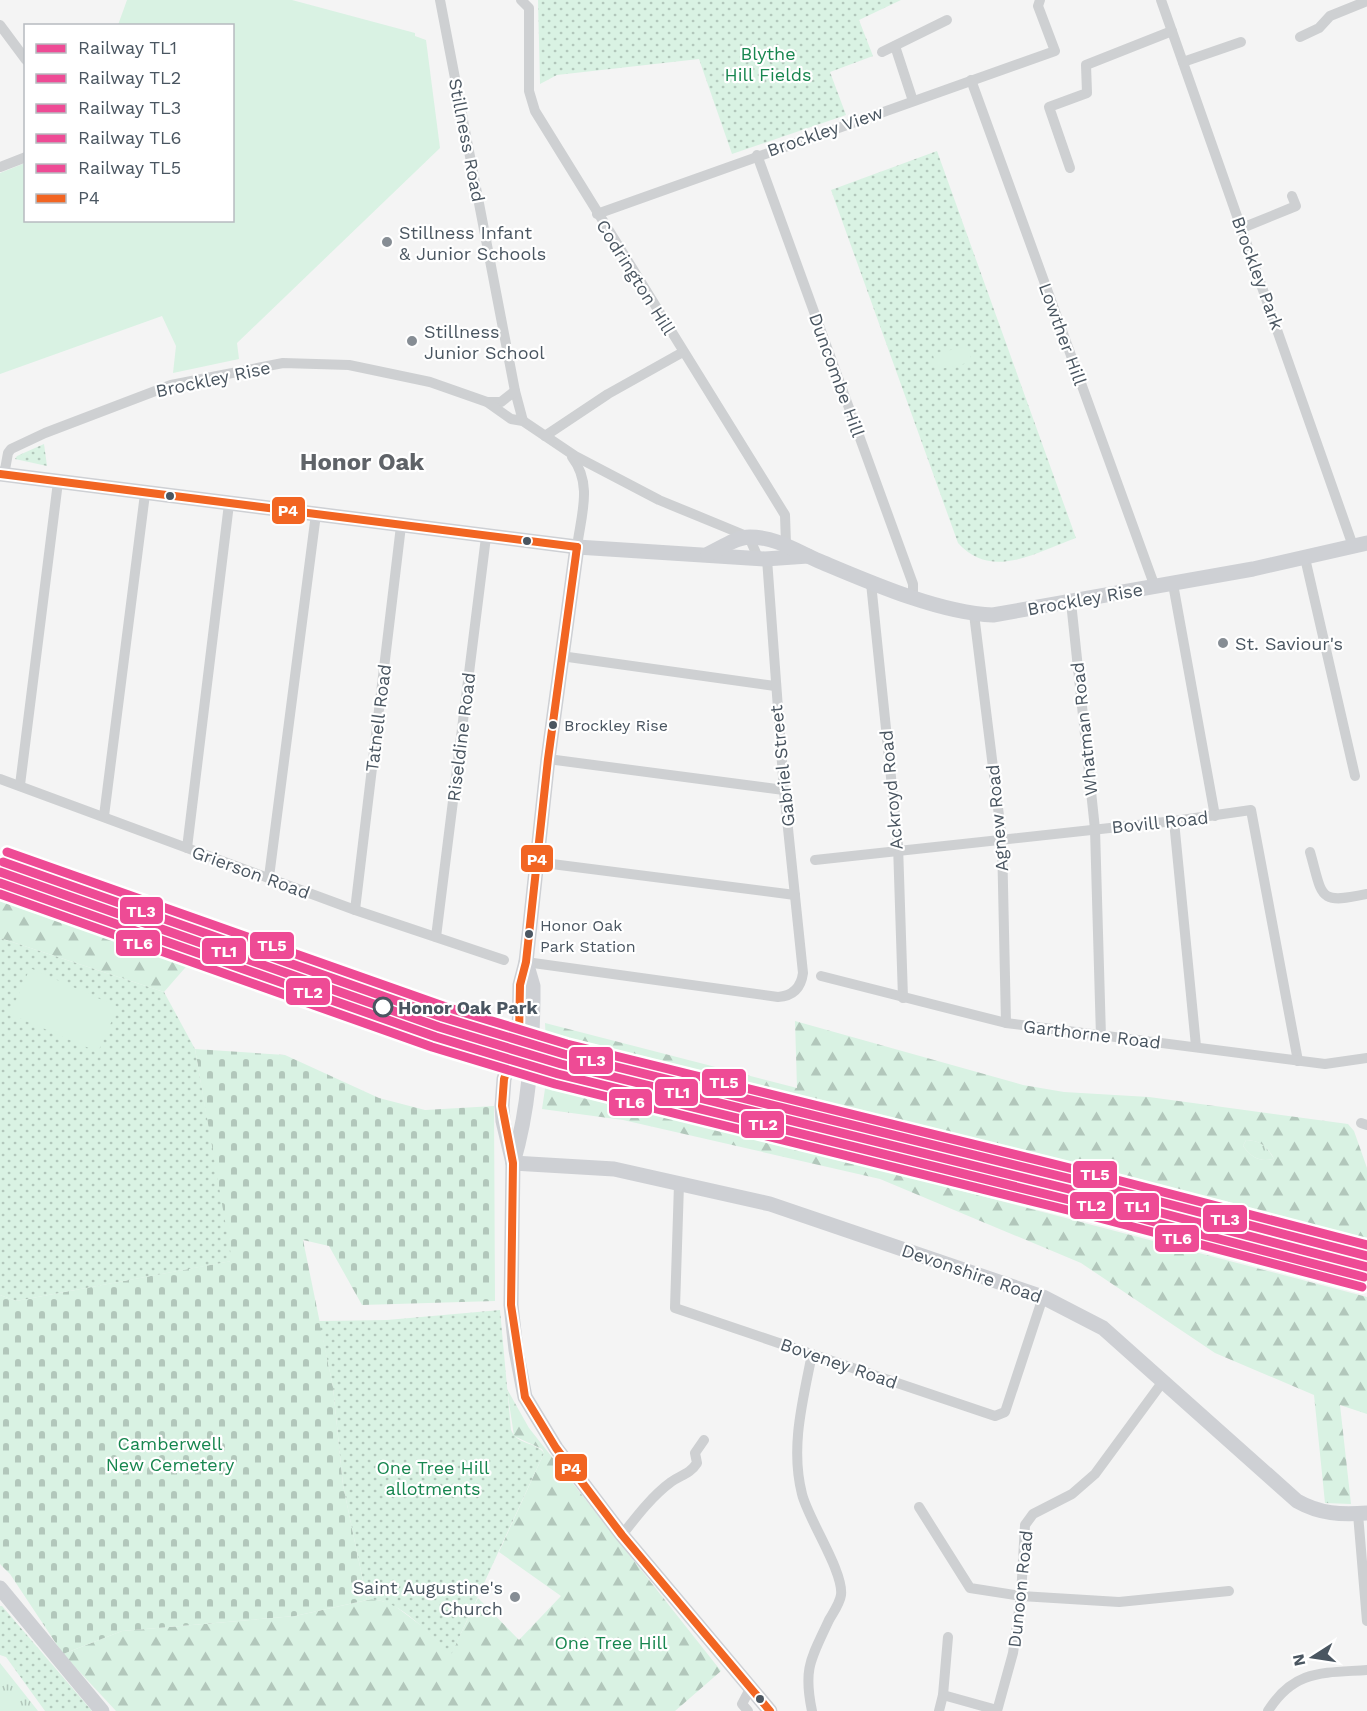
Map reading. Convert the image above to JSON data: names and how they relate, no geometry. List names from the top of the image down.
{
  "streets": {
    "main road": ["Brockley Rise", "Devonshire Road"],
    "street": [
      "Brockley View",
      "Stillness Road",
      "Brockley Park",
      "Codrington Hill",
      "Lowther Hill",
      "Duncombe Hill",
      "Tatnell Road",
      "Whatman Road",
      "Riseldine Road",
      "Gabriel Street",
      "Ackroyd Road",
      "Agnew Road",
      "Bovill Road",
      "Grierson Road",
      "Garthorne Road",
      "Boveney Road",
      "Dunoon Road"
    ]
  },
  "crossings": [
    ["Brockley View", "Codrington Hill"],
    ["Brockley View", "Lowther Hill"],
    ["Brockley View", "Duncombe Hill"],
    ["Stillness Road", "Brockley Rise"],
    ["Brockley Park", "Brockley Rise"],
    ["Codrington Hill", "Brockley Rise"],
    ["Lowther Hill", "Brockley Rise"],
    ["Duncombe Hill", "Brockley Rise"],
    ["Brockley Rise", "Whatman Road"],
    ["Brockley Rise", "Ackroyd Road"],
    ["Brockley Rise", "Agnew Road"],
    ["Tatnell Road", "Grierson Road"],
    ["Whatman Road", "Bovill Road"],
    ["Whatman Road", "Garthorne Road"],
    ["Riseldine Road", "Grierson Road"],
    ["Ackroyd Road", "Bovill Road"],
    ["Ackroyd Road", "Garthorne Road"],
    ["Agnew Road", "Bovill Road"],
    ["Agnew Road", "Garthorne Road"],
    ["Bovill Road", "Garthorne Road"],
    ["Devonshire Road", "Boveney Road"],
    ["Devonshire Road", "Dunoon Road"]
  ],
  "districts": ["Honor Oak"],
  "parks": [
    "Blythe Hill Fields",
    "Camberwell New Cemetery",
    "One Tree Hill allotments",
    "One Tree Hill"
  ],
  "places": [
    "Stillness Infant & Junior Schools",
    "Stillness Junior School",
    "St. Saviour's",
    "Brockley Rise",
    "Honor Oak Park Station",
    "Honor Oak Park",
    "Saint Augustine's Church"
  ],
  "lines": [
    "transit line P4",
    "rail line TL5",
    "rail line TL3",
    "rail line TL1",
    "rail line TL2",
    "rail line TL6"
  ],
  "legend": [
    "Railway TL1",
    "Railway TL2",
    "Railway TL3",
    "Railway TL6",
    "Railway TL5",
    "P4"
  ],
  "north": "left"
}
